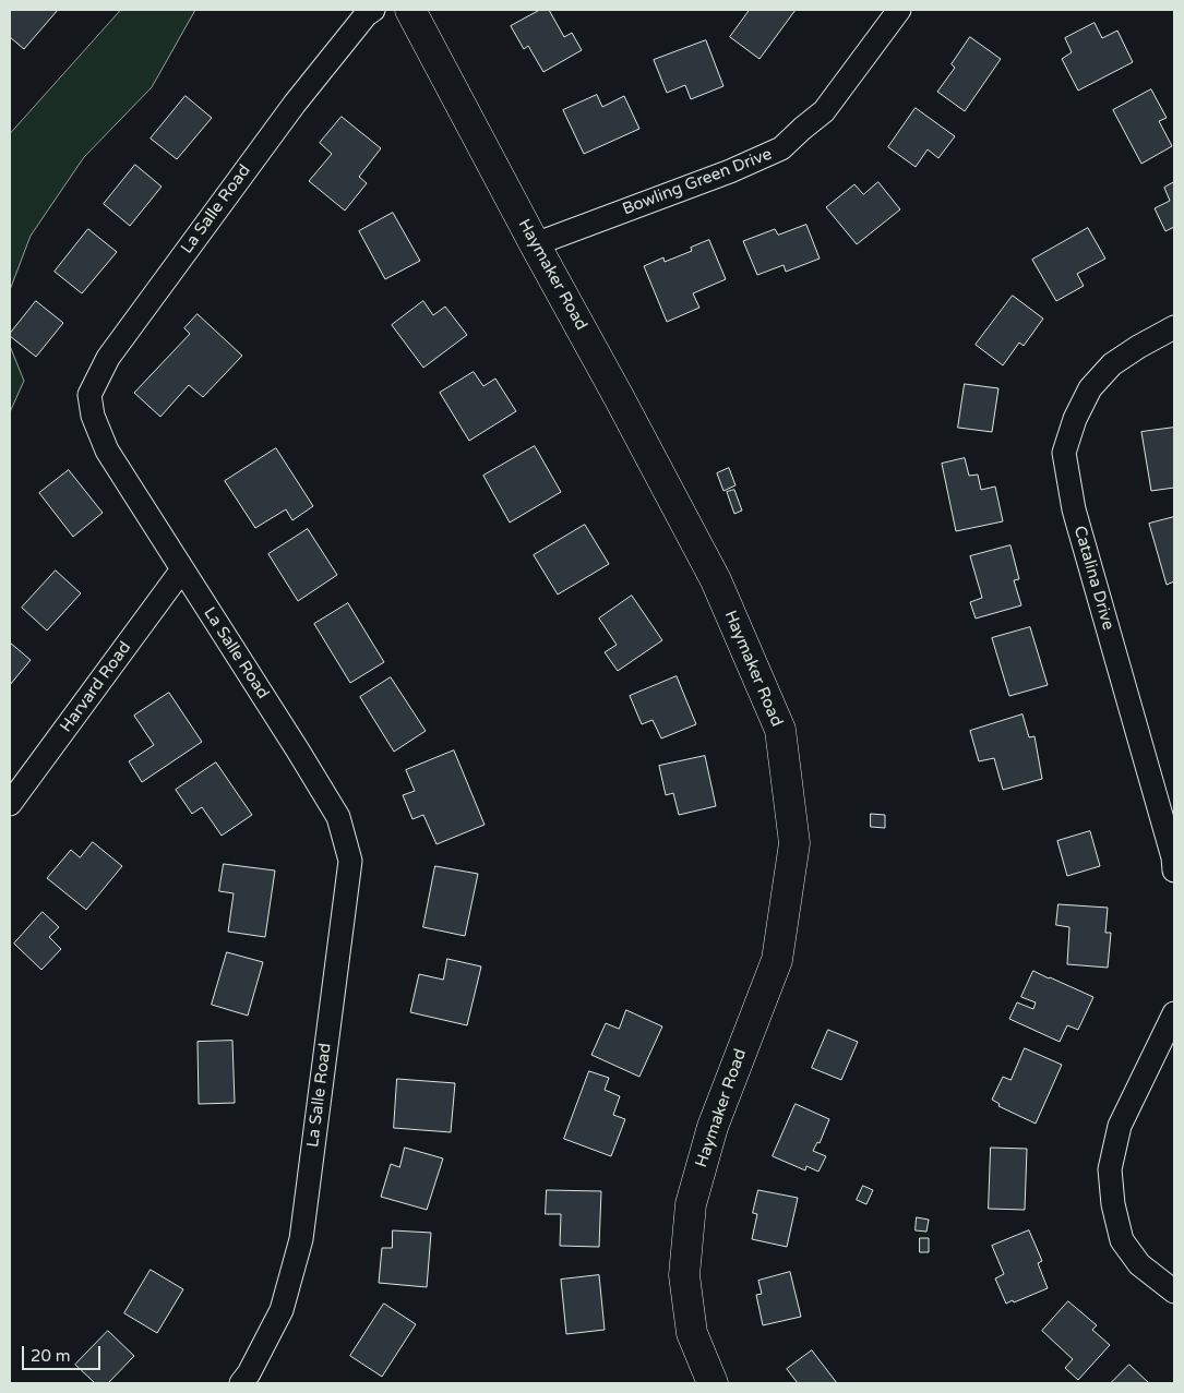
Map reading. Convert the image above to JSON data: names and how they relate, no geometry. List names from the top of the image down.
{
  "streets": {
    "main road": ["Haymaker Road"],
    "street": [
      "Bowling Green Drive",
      "La Salle Road",
      "Catalina Drive",
      "Harvard Road"
    ]
  },
  "crossings": [
    ["Bowling Green Drive", "Haymaker Road"],
    ["La Salle Road", "Harvard Road"]
  ],
  "scale_bar": "20 m"
}
